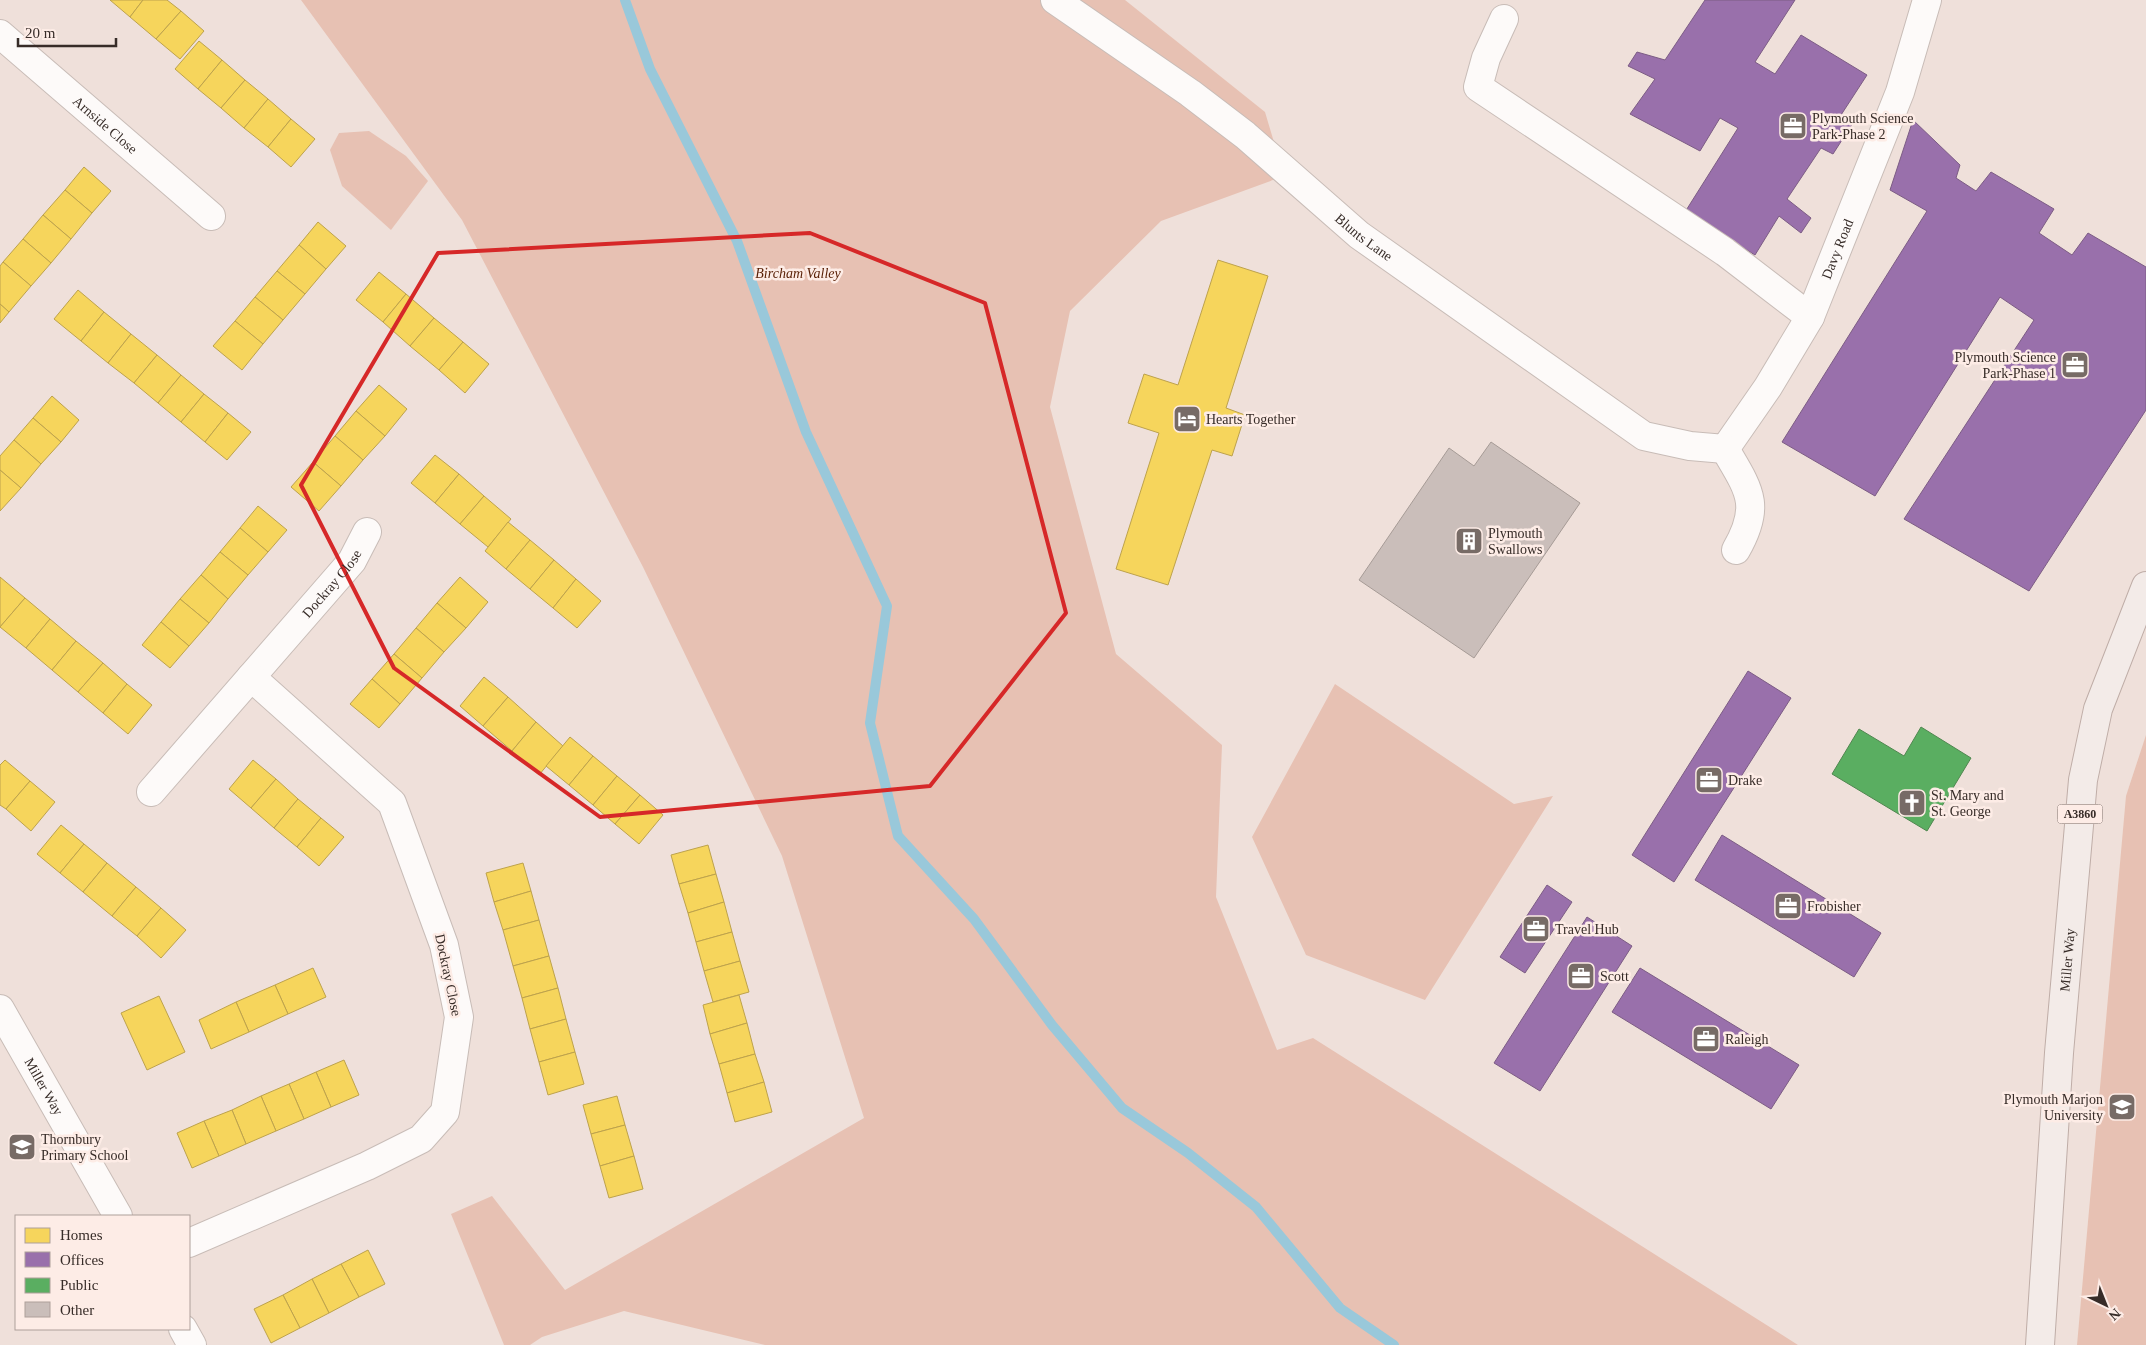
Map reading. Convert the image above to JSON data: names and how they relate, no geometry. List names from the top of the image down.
{
  "streets": {
    "main road": ["A3860", "Miller Way"],
    "street": [
      "Arnside Close",
      "Blunts Lane",
      "Davy Road",
      "Dockray Close"
    ]
  },
  "crossings": [
    ["Blunts Lane", "Davy Road"]
  ],
  "parks": ["Bircham Valley"],
  "places": {
    "office": [
      "Plymouth Science Park-Phase 2",
      "Plymouth Science Park-Phase 1",
      "Drake",
      "Frobisher",
      "Travel Hub",
      "Scott",
      "Raleigh"
    ],
    "hotel": ["Hearts Together"],
    "building": ["Plymouth Swallows"],
    "church": ["St. Mary and St. George"],
    "school or university": ["Plymouth Marjon University", "Thornbury Primary School"]
  },
  "legend": [
    "Homes",
    "Offices",
    "Public",
    "Other"
  ],
  "scale_bar": "20 m",
  "north": "bottom right"
}
